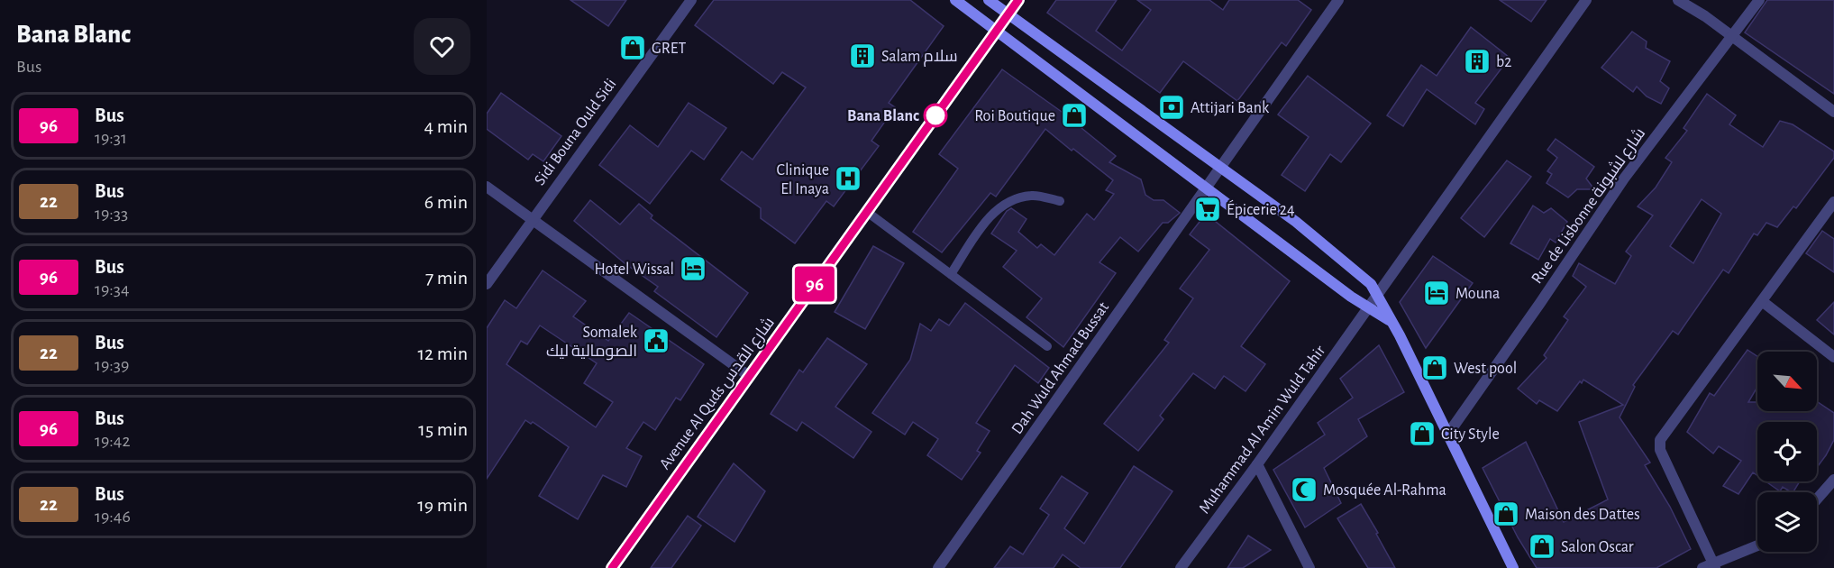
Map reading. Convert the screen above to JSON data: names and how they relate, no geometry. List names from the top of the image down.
{
  "streets": {
    "street": [
      "Sidi Bouna Ould Sidi",
      "Rue de Lisbonne شارع لشبونة",
      "Dah Wuld Ahmad Bussat",
      "Avenue Al Quds شارع القدس",
      "Muhammad Al Amin Wuld Tahir"
    ]
  },
  "places": {
    "shop": [
      "GRET",
      "Roi Boutique",
      "West pool",
      "City Style",
      "Maison des Dattes",
      "Salon Oscar"
    ],
    "building": ["Salam سلام", "b2"],
    "bank": ["Attijari Bank"],
    "other": ["Bana Blanc"],
    "hospital": ["Clinique El Inaya"],
    "supermarket": ["Épicerie 24"],
    "hotel": ["Hotel Wissal", "Mouna"],
    "public building": ["Somalek الصومالية ليك"],
    "mosque": ["Mosquée Al-Rahma"]
  },
  "lines": ["bus line 96"],
  "north": "bottom right",
  "page": {
    "heading": ["Bana Blanc", "Bus"],
    "on_map": "96",
    "list": [
      {
        "mark": "96",
        "name": "Bus",
        "note": "19:31",
        "value": "4 min"
      },
      {
        "mark": "22",
        "name": "Bus",
        "note": "19:33",
        "value": "6 min"
      },
      {
        "mark": "96",
        "name": "Bus",
        "note": "19:34",
        "value": "7 min"
      },
      {
        "mark": "22",
        "name": "Bus",
        "note": "19:39",
        "value": "12 min"
      },
      {
        "mark": "96",
        "name": "Bus",
        "note": "19:42",
        "value": "15 min"
      },
      {
        "mark": "22",
        "name": "Bus",
        "note": "19:46",
        "value": "19 min"
      }
    ]
  }
}
